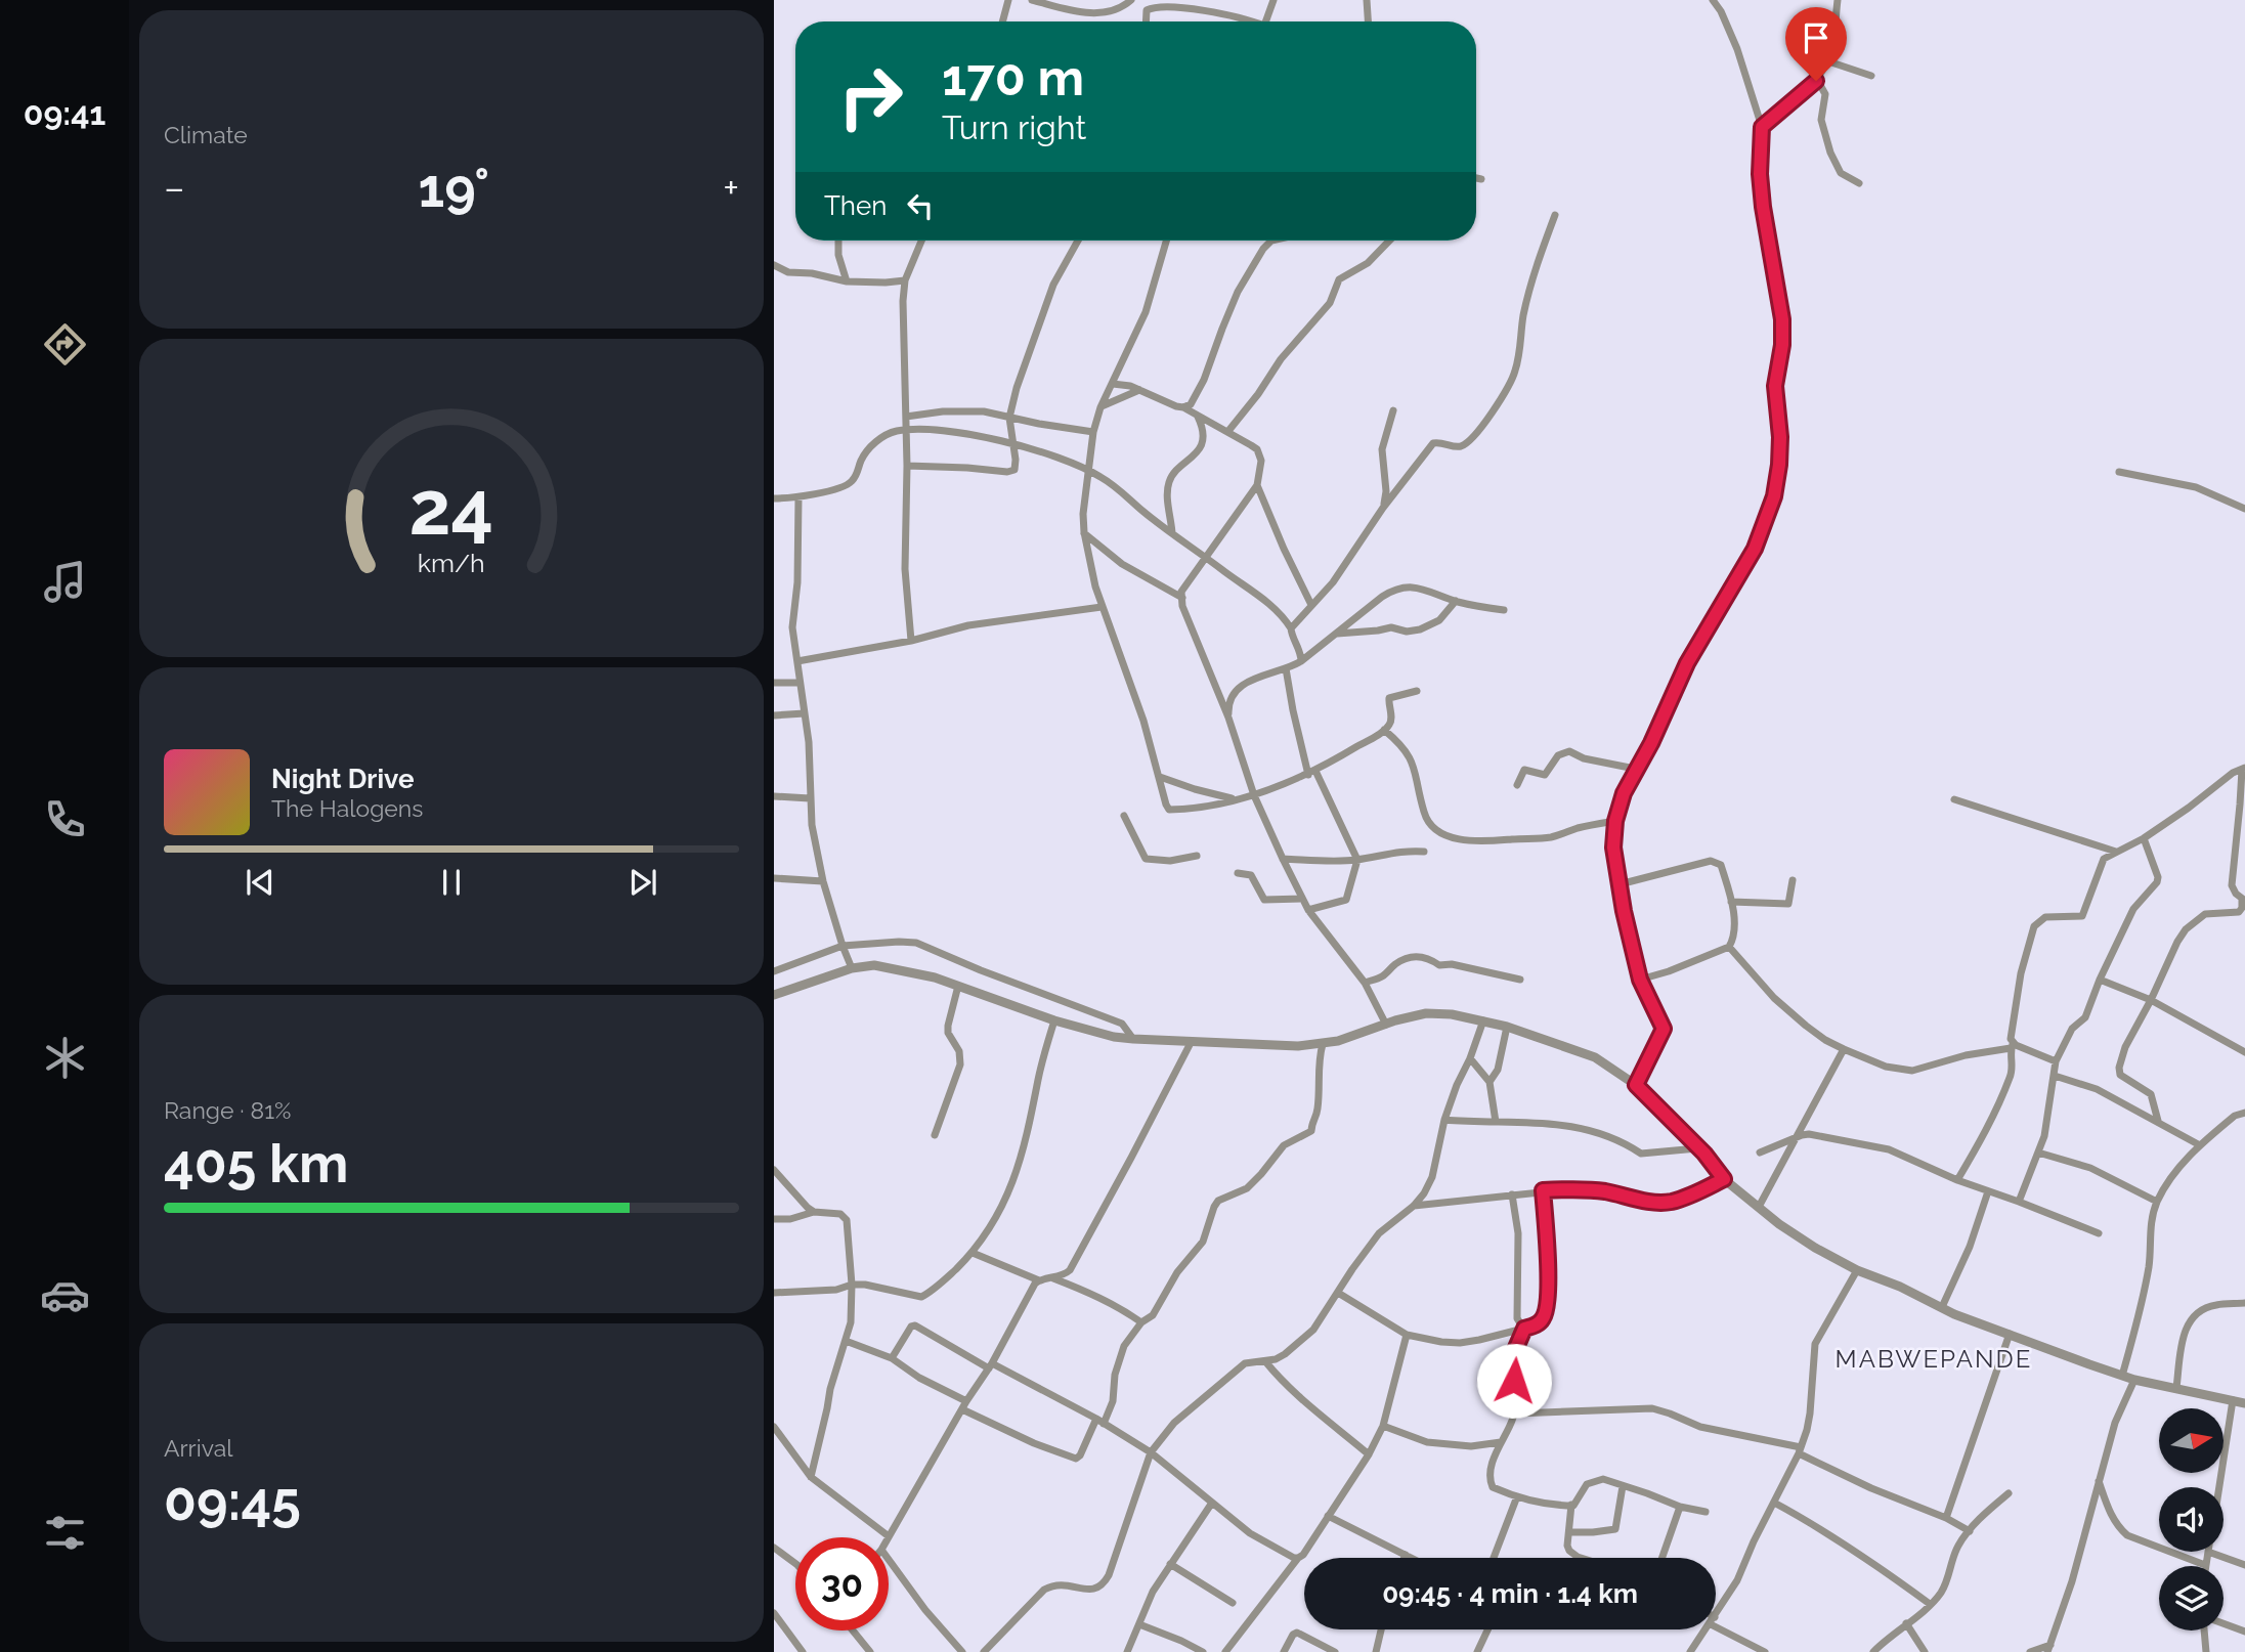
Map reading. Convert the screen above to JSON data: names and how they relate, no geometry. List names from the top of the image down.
{
  "districts": ["MABWEPANDE"],
  "north": "right",
  "page": {
    "tabs": "09:41",
    "tile": [
      "Climate",
      ["Range · 81%", "405 km"],
      ["Arrival", "09:45"]
    ],
    "turn": ["170 m", "Turn right"],
    "heat": ["−", "19°", "+"],
    "then": "Then",
    "song": ["Night Drive", "The Halogens"],
    "limit": "30",
    "trip": "09:45 · 4 min · 1.4 km",
    "gauge": ["24", "km/h"]
  }
}
